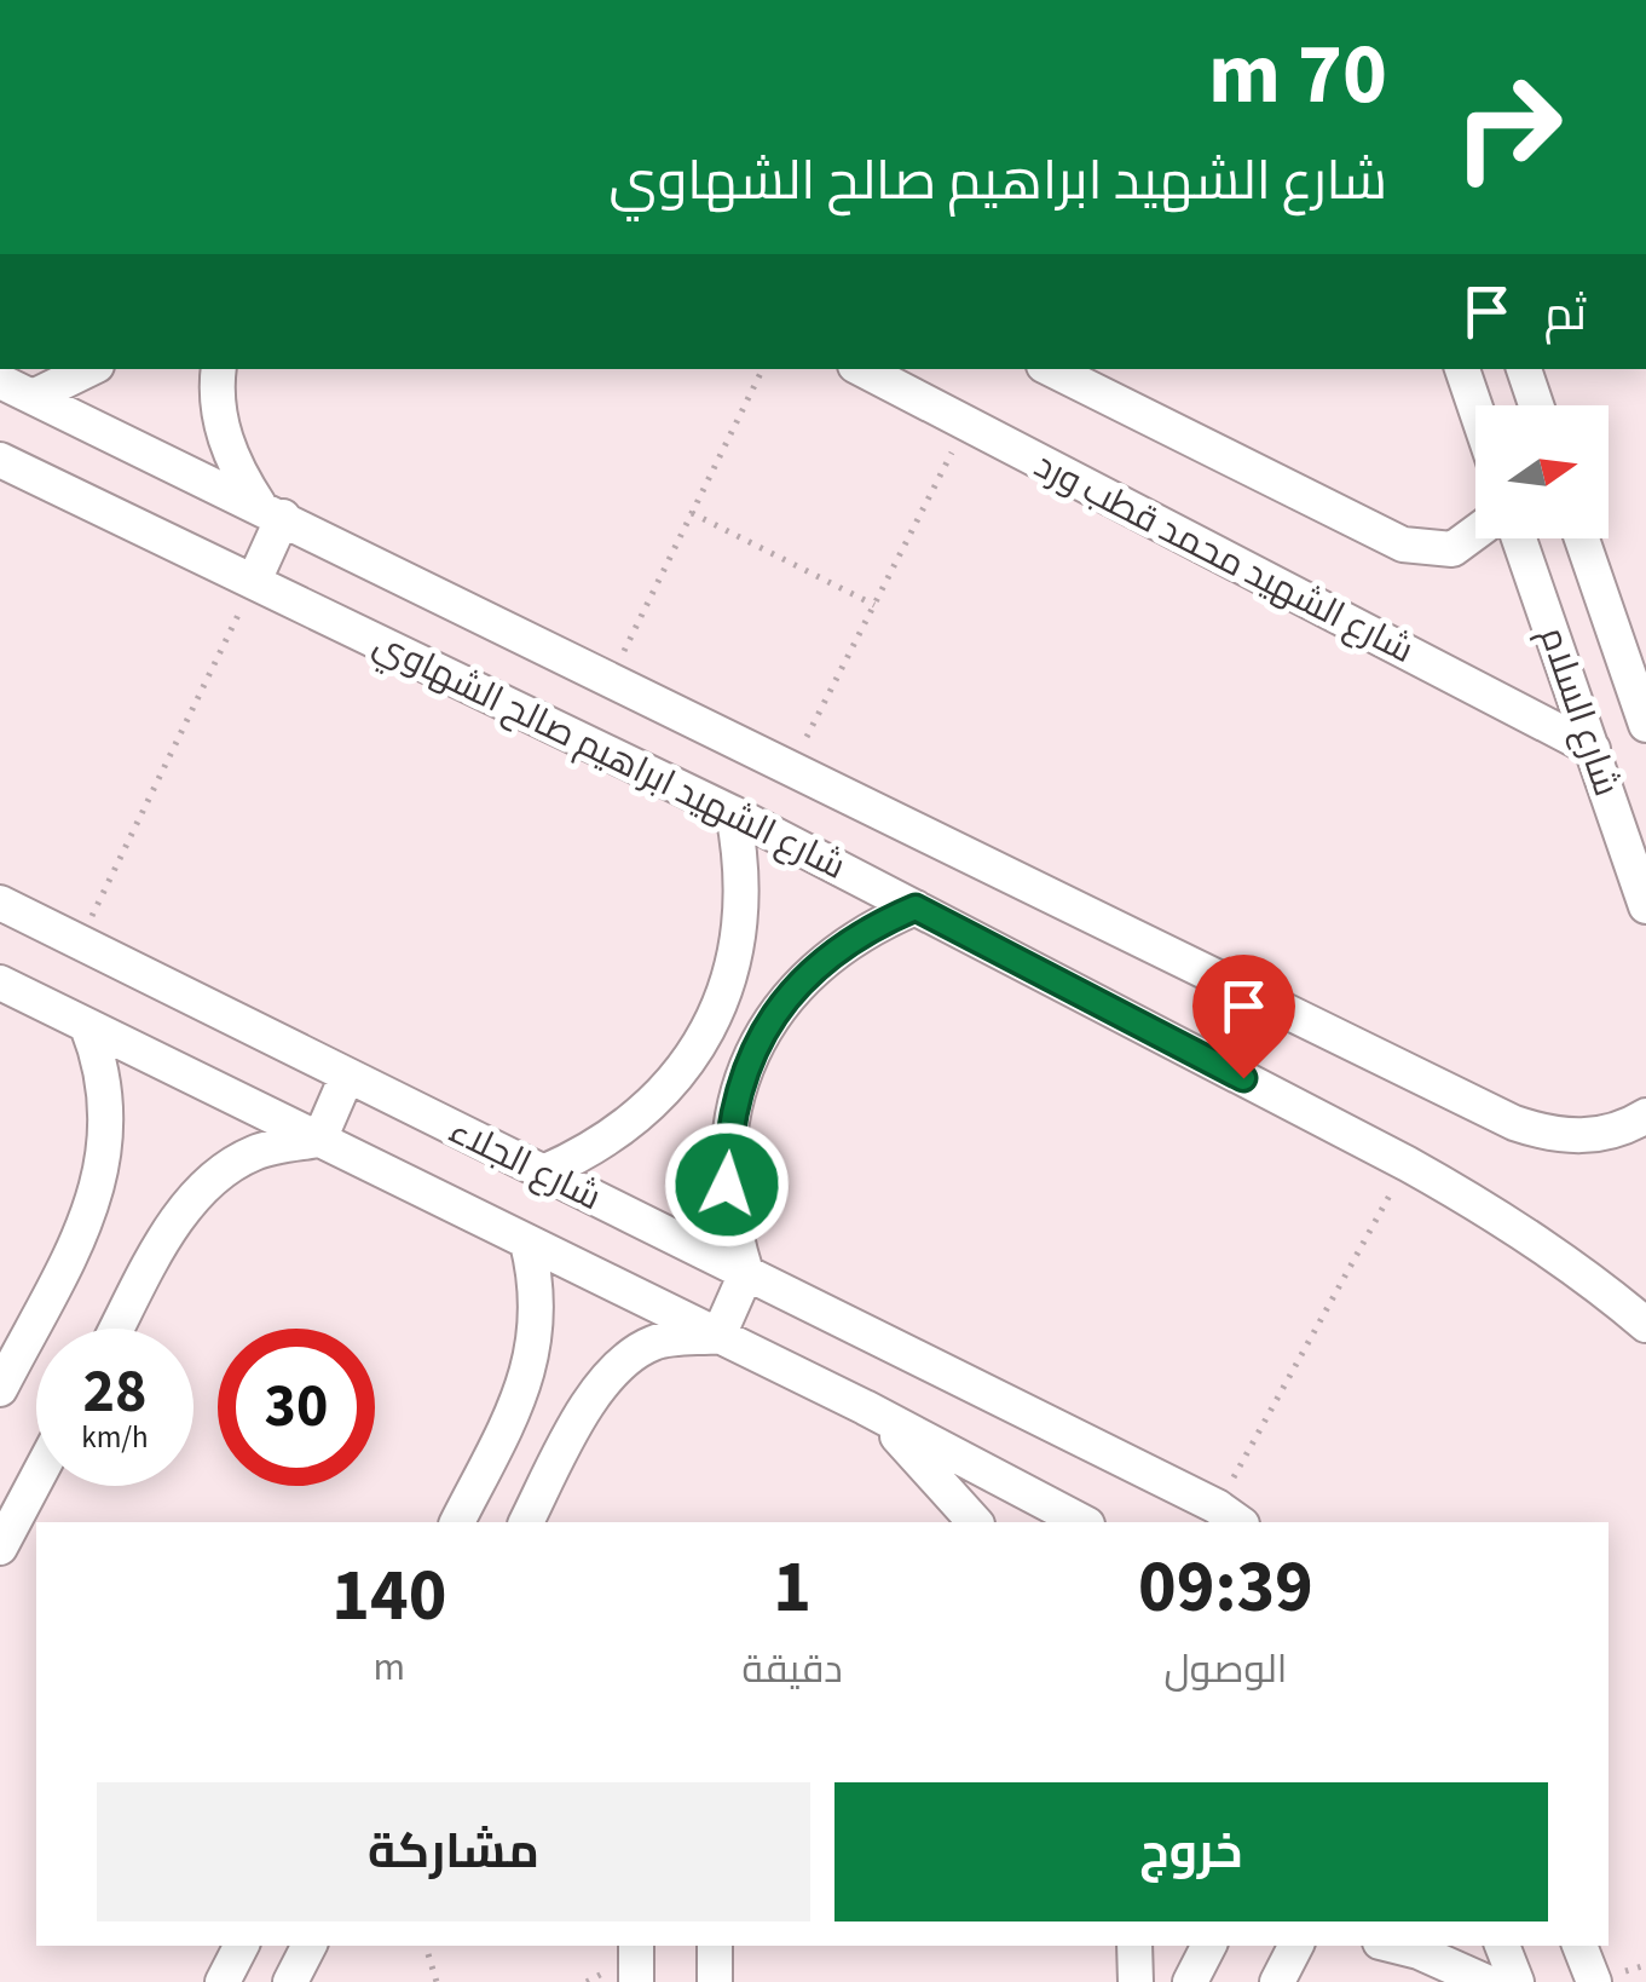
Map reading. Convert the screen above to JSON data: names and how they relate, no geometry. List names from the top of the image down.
{
  "streets": {
    "street": [
      "شارع الشهيد محمد قطب ورد",
      "شارع السلام",
      "شارع الشهيد ابراهيم صالح الشهاوي",
      "شارع الجلاء"
    ]
  },
  "crossings": [
    ["شارع الشهيد محمد قطب ورد", "شارع السلام"]
  ],
  "north": "right",
  "page": {
    "turn": ["70 m", "شارع الشهيد ابراهيم صالح الشهاوي"],
    "then": "ثم",
    "speed": "28 km/h",
    "limit": "30",
    "eta": [
      "09:39",
      "الوصول",
      "1",
      "دقيقة",
      "140",
      "m"
    ],
    "buttons": ["خروج", "مشاركة"]
  }
}
